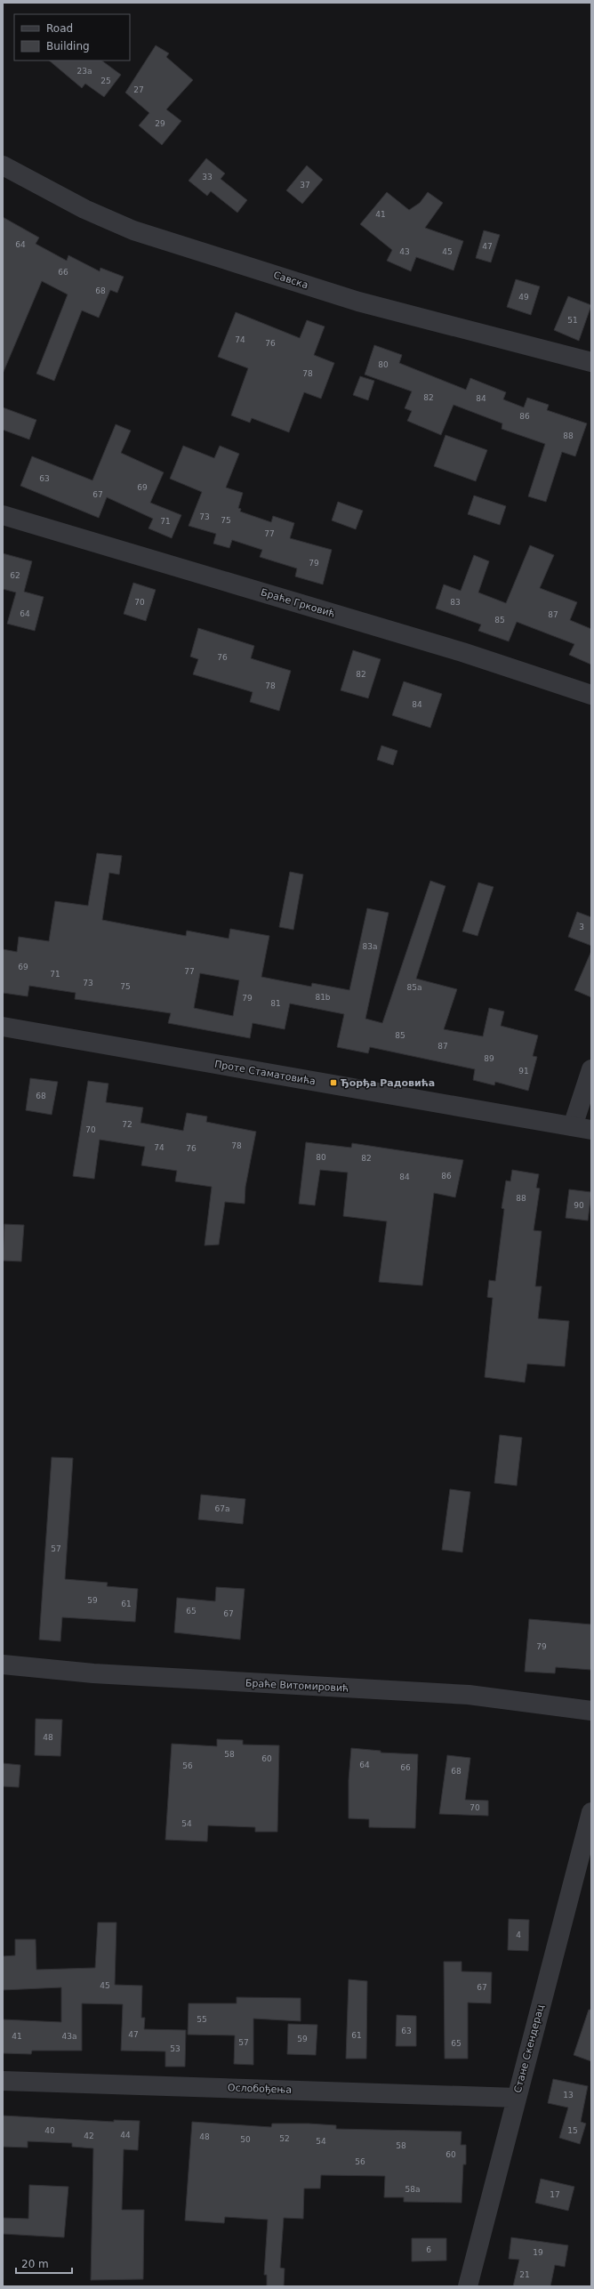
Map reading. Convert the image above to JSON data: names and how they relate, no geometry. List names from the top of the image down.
{
  "streets": {
    "street": [
      "Савска",
      "Браће Грковић",
      "Проте Стаматовића",
      "Браће Витомировић",
      "Стане Скендерац",
      "Ослобођења"
    ]
  },
  "crossings": [
    ["Стане Скендерац", "Ослобођења"]
  ],
  "places": {
    "transit": ["Ђорђа Радовића"]
  },
  "house_numbers": [
    "23a",
    "25",
    "27",
    "29",
    "33",
    "37",
    "41",
    "64",
    "47",
    "43",
    "45",
    "66",
    "68",
    "49",
    "51",
    "74",
    "76",
    "80",
    "78",
    "82",
    "84",
    "86",
    "88",
    "63",
    "69",
    "67",
    "73",
    "75",
    "71",
    "77",
    "79",
    "62",
    "70",
    "83",
    "64",
    "87",
    "85",
    "76",
    "82",
    "78",
    "84",
    "3",
    "83a",
    "69",
    "77",
    "71",
    "73",
    "75",
    "85a",
    "81b",
    "79",
    "81",
    "85",
    "87",
    "89",
    "91",
    "68",
    "72",
    "70",
    "78",
    "74",
    "76",
    "80",
    "82",
    "86",
    "84",
    "88",
    "90",
    "67a",
    "57",
    "59",
    "61",
    "65",
    "67",
    "79",
    "48",
    "58",
    "60",
    "64",
    "56",
    "66",
    "68",
    "70",
    "54",
    "4",
    "45",
    "67",
    "55",
    "63",
    "47",
    "61",
    "41",
    "43a",
    "59",
    "57",
    "65",
    "53",
    "13",
    "40",
    "15",
    "44",
    "42",
    "48",
    "52",
    "50",
    "54",
    "58",
    "60",
    "56",
    "58a",
    "17",
    "6",
    "19",
    "21"
  ],
  "legend": ["Road", "Building"],
  "scale_bar": "20 m"
}
